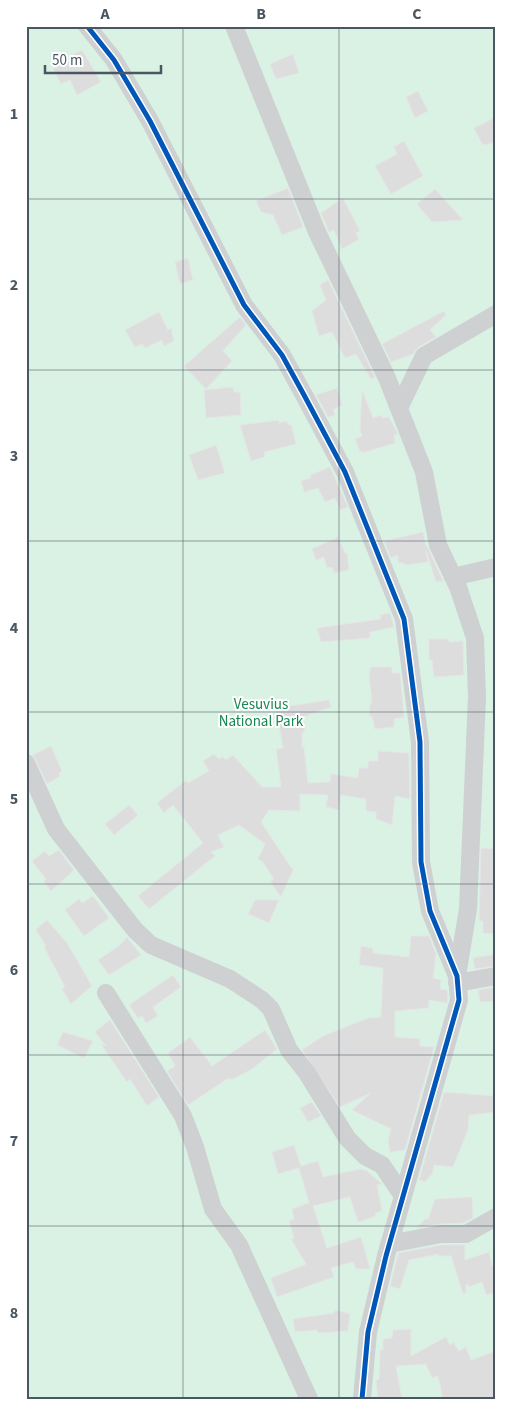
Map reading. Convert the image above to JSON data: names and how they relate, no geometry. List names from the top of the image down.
{
  "parks": ["Vesuvius National Park"],
  "scale_bar": "50 m",
  "grid": {
    "columns": ["A", "B", "C"],
    "rows": [
      "1",
      "2",
      "3",
      "4",
      "5",
      "6",
      "7",
      "8"
    ]
  }
}
